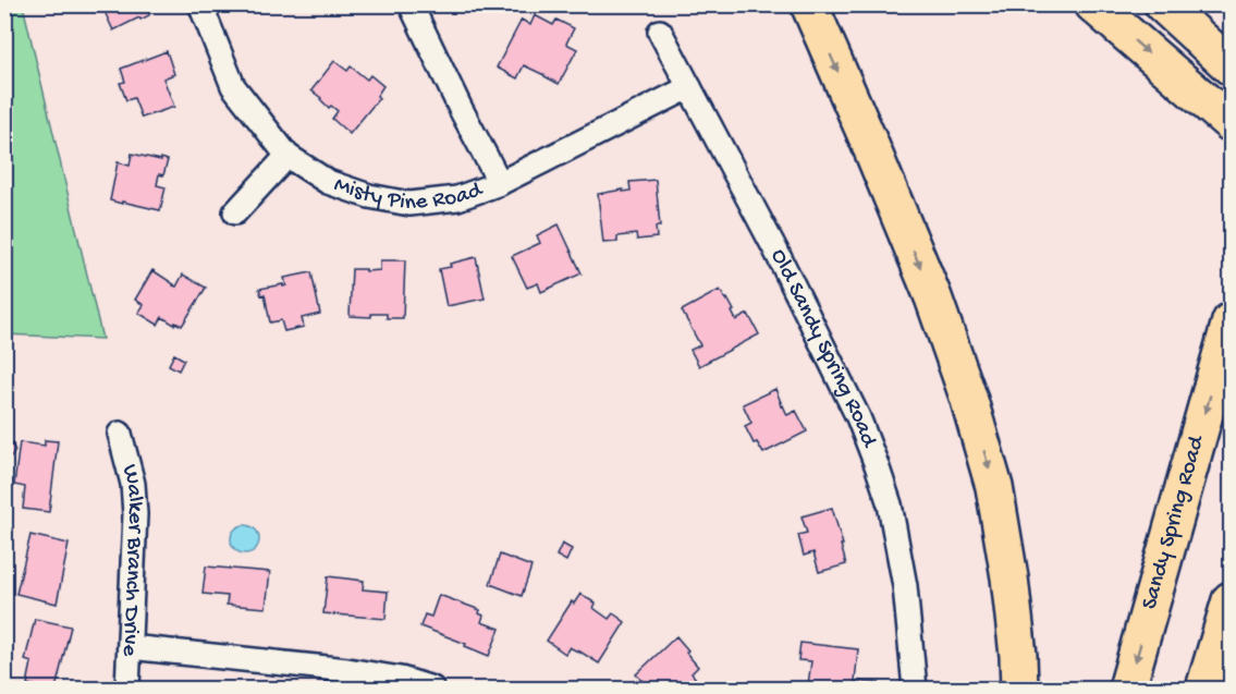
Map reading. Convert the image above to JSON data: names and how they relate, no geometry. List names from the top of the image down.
{
  "streets": {
    "main road": ["Sandy Spring Road"],
    "street": ["Misty Pine Road", "Old Sandy Spring Road", "Walker Branch Drive"]
  },
  "crossings": [
    ["Misty Pine Road", "Old Sandy Spring Road"]
  ],
  "one_way": ["Sandy Spring Road"]
}
